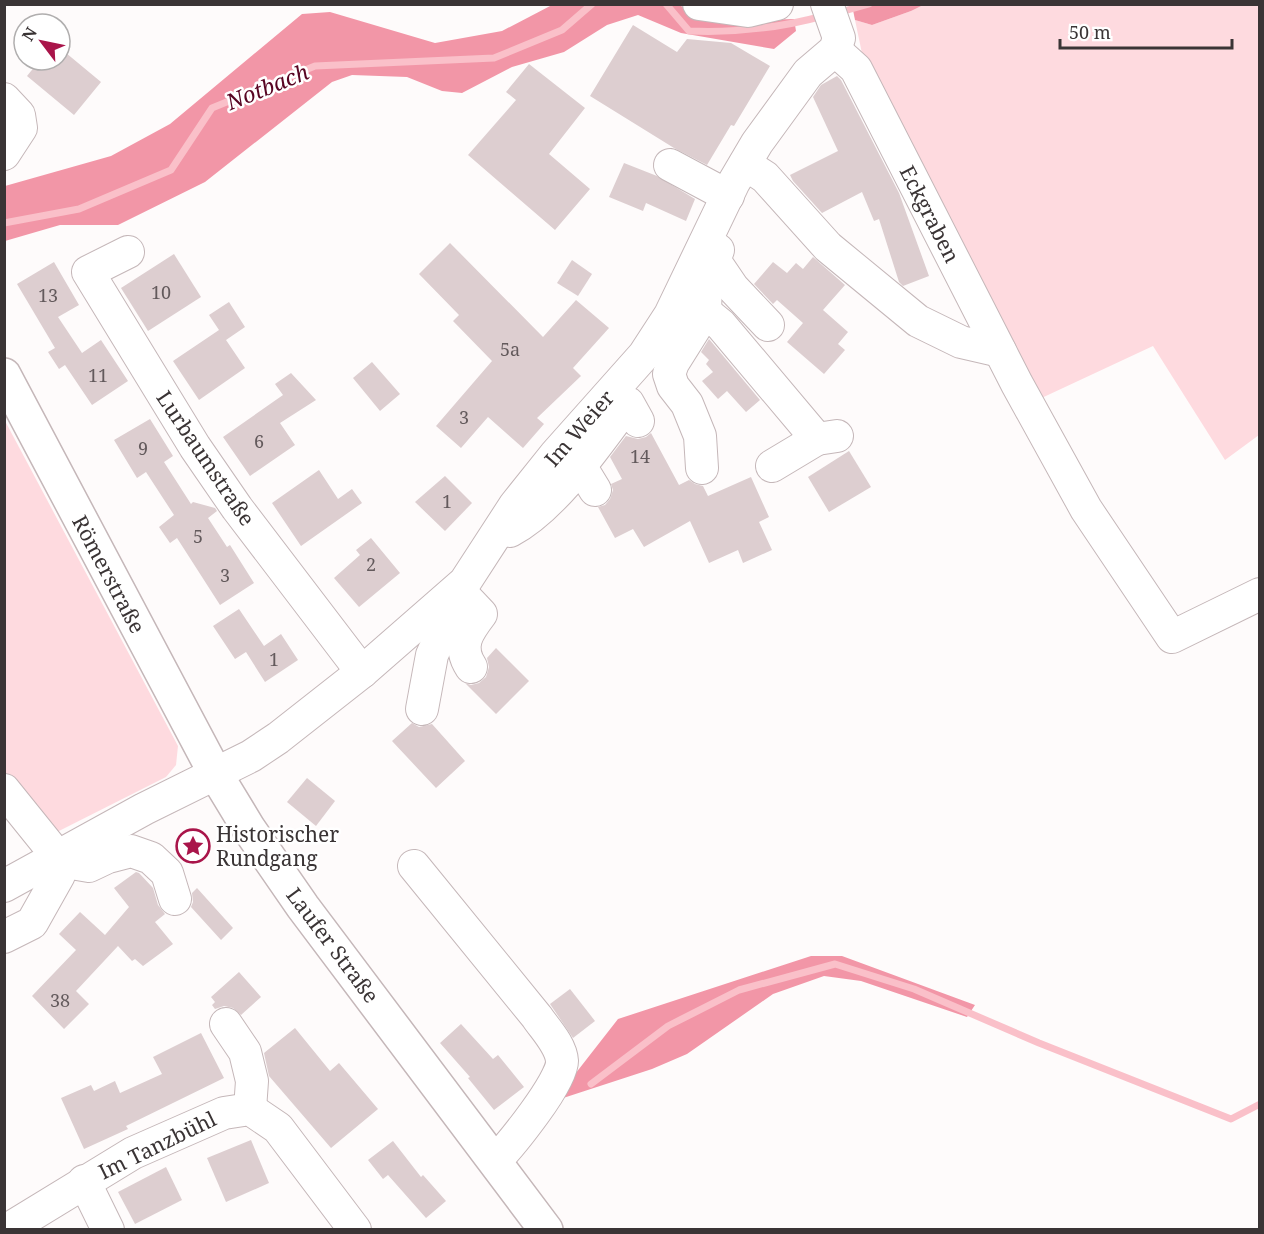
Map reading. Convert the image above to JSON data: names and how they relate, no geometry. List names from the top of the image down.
{
  "streets": {
    "main road": ["Römerstraße", "Laufer Straße"],
    "street": [
      "Eckgraben",
      "Im Weier",
      "Lurbaumstraße",
      "Im Tanzbühl"
    ]
  },
  "crossings": [
    ["Eckgraben", "Im Weier"],
    ["Im Weier", "Lurbaumstraße"],
    ["Im Weier", "Römerstraße"],
    ["Im Weier", "Laufer Straße"],
    ["Römerstraße", "Laufer Straße"]
  ],
  "water": ["Notbach"],
  "places": {
    "place": ["Historischer Rundgang"]
  },
  "house_numbers": [
    "10",
    "13",
    "5a",
    "11",
    "3",
    "6",
    "9",
    "14",
    "1",
    "5",
    "2",
    "3",
    "1",
    "38"
  ],
  "scale_bar": "50 m",
  "north": "top left"
}
